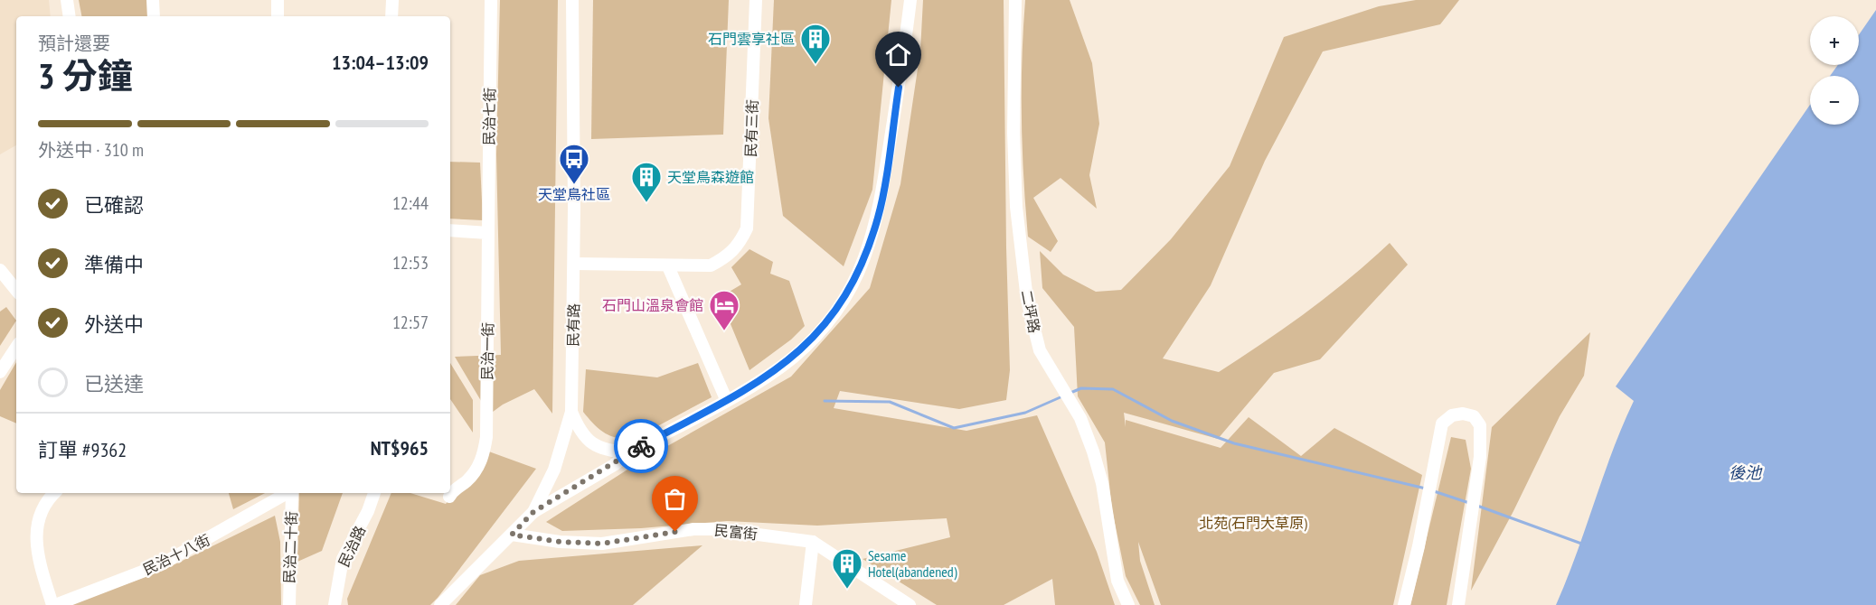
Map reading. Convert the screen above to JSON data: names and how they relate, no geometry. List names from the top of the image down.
{
  "streets": {
    "street": [
      "民治七街",
      "民有三街",
      "二坪路",
      "民有路",
      "民治一街",
      "民富街",
      "民治路",
      "民治二十街",
      "民治十八街"
    ]
  },
  "crossings": [
    ["民治七街", "民治一街"],
    ["民有三街", "民有路"],
    ["民有路", "民富街"]
  ],
  "water": ["後池"],
  "parks": ["北苑(石門大草原)"],
  "places": {
    "building": ["石門雲享社區", "天堂鳥森遊館", "Sesame Hotel(abandened)"],
    "bus stop": ["天堂鳥社區"],
    "hotel": ["石門山溫泉會館"]
  },
  "page": {
    "map_buttons": ["+", "−"],
    "heading": ["3 分鐘", "預計還要", "13:04–13:09"],
    "panel": ["訂單 #9362", "NT$965"],
    "bar": "外送中 · 310 m",
    "list": [
      ["已確認", "12:44"],
      ["準備中", "12:53"],
      ["外送中", "12:57"],
      "已送達"
    ]
  }
}
